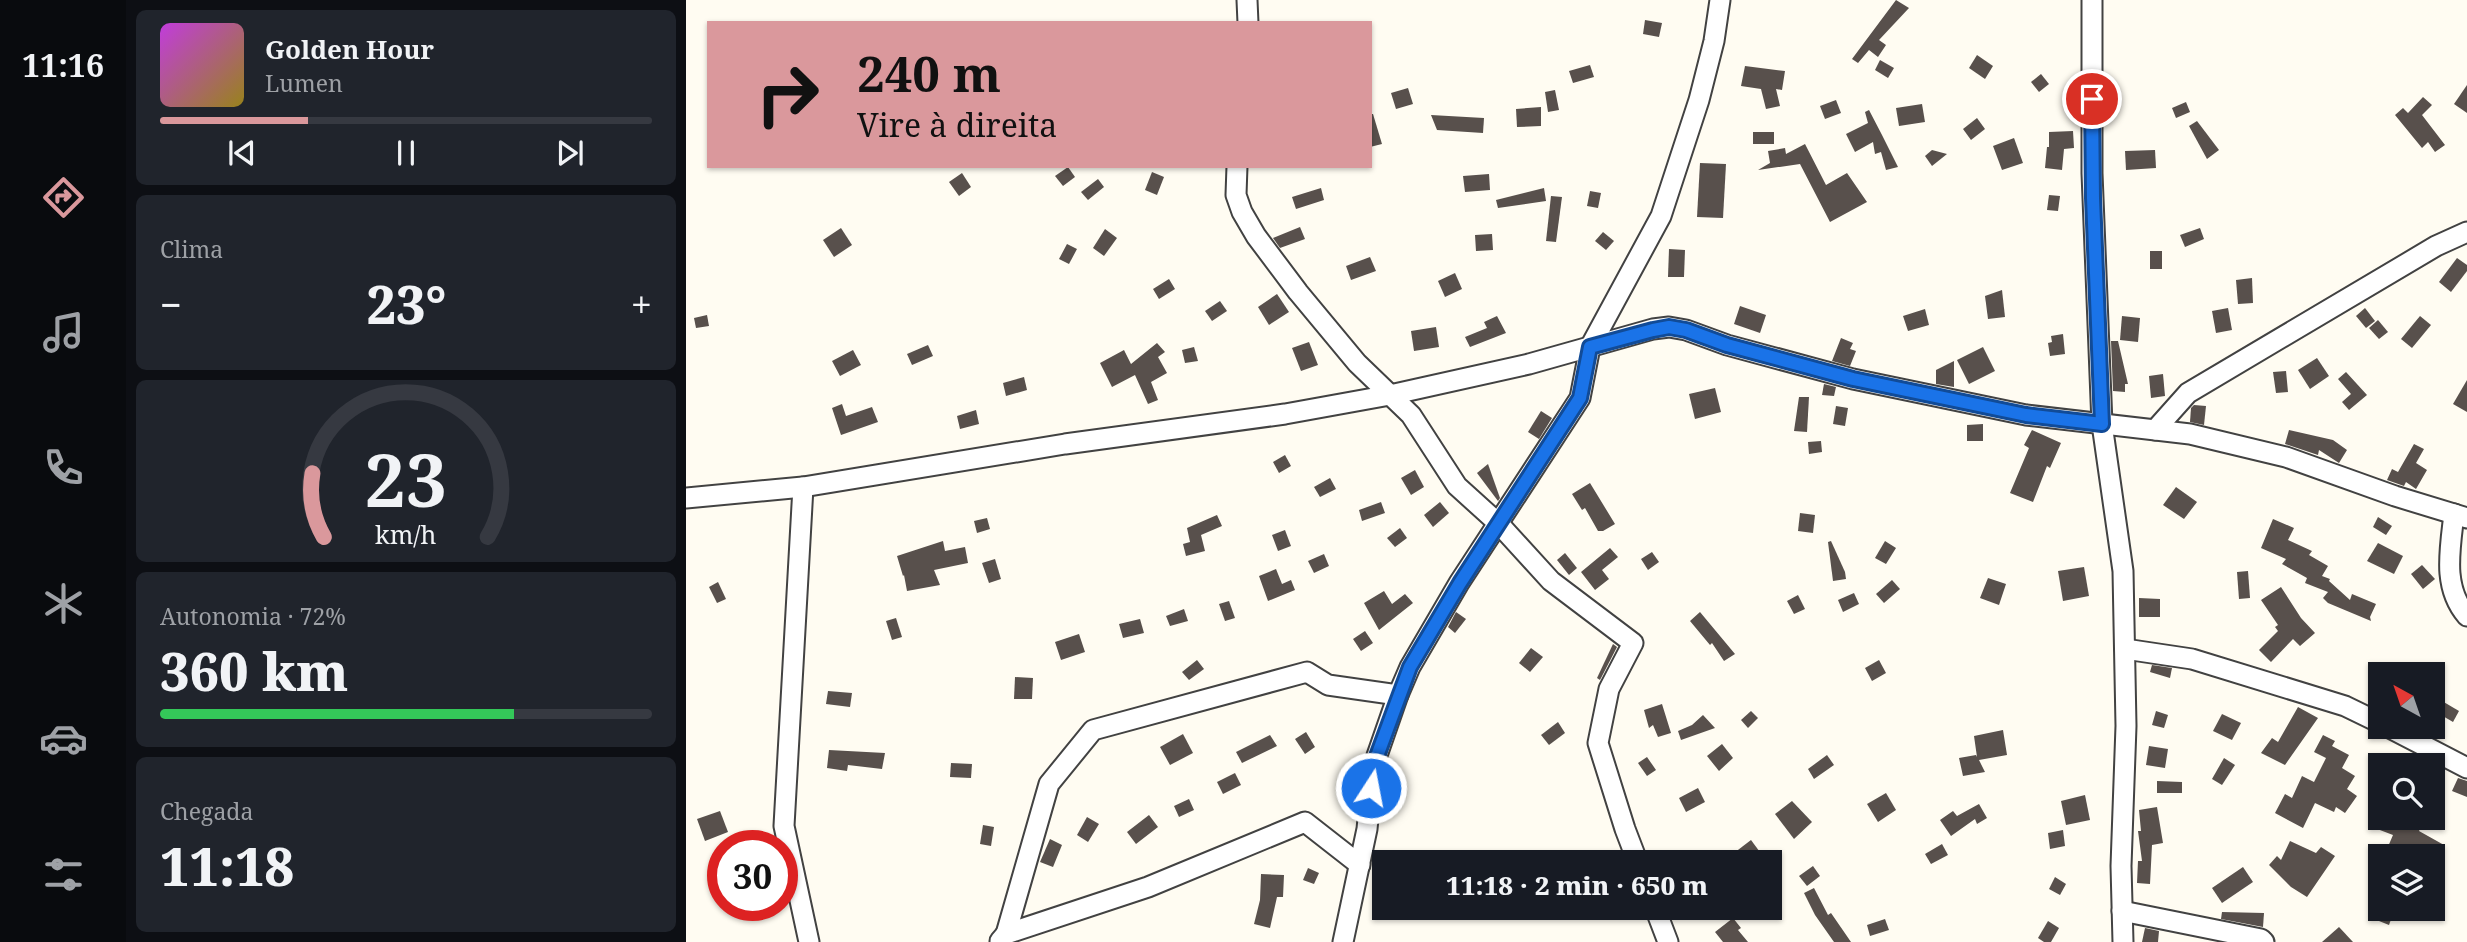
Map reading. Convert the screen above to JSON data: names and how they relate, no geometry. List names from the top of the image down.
{
  "north": "top left",
  "page": {
    "tabs": "11:16",
    "turn": ["240 m", "Vire à direita"],
    "song": ["Golden Hour", "Lumen"],
    "tile": [
      "Clima",
      ["Autonomia · 72%", "360 km"],
      ["Chegada", "11:18"]
    ],
    "heat": ["−", "23°", "+"],
    "limit": "30",
    "trip": "11:18 · 2 min · 650 m",
    "gauge": ["23", "km/h"]
  }
}
